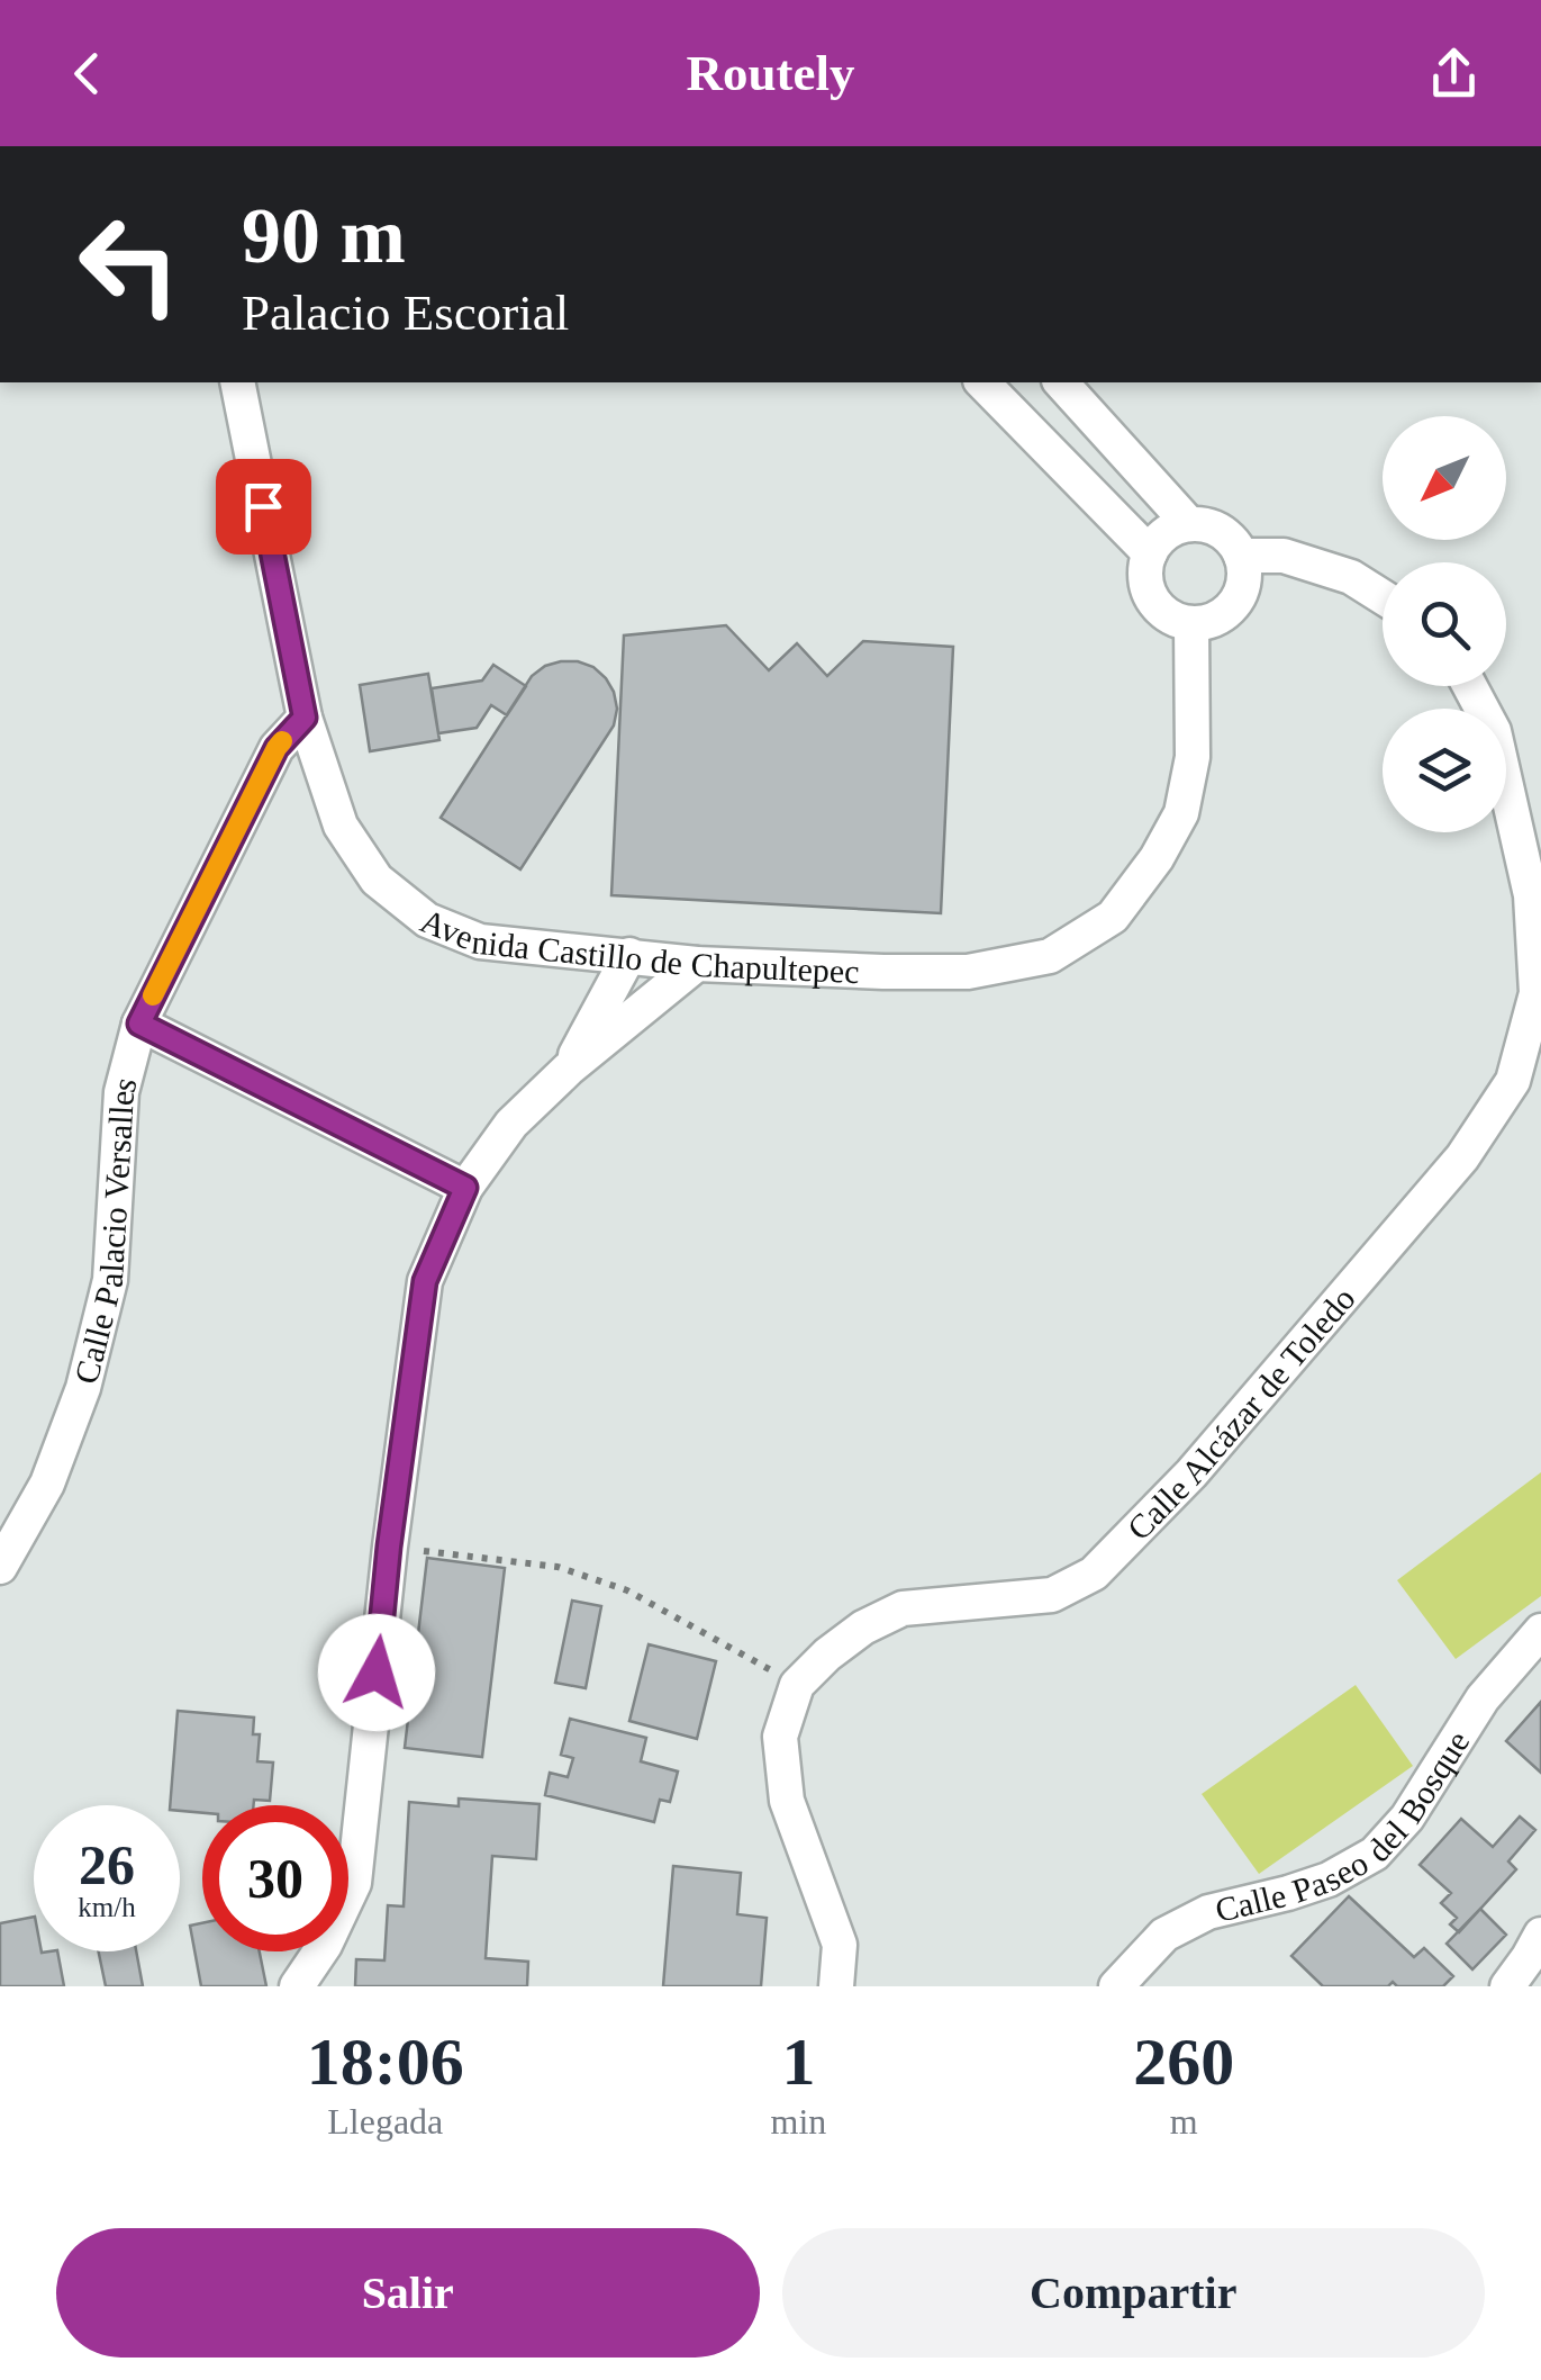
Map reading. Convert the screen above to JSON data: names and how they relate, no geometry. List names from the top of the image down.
{
  "streets": {
    "street": [
      "Avenida Castillo de Chapultepec",
      "Calle Palacio Versalles",
      "Calle Alcázar de Toledo",
      "Calle Paseo del Bosque"
    ]
  },
  "crossings": [
    ["Avenida Castillo de Chapultepec", "Calle Palacio Versalles"]
  ],
  "north": "bottom left",
  "page": {
    "header": "Routely",
    "turn": ["90 m", "Palacio Escorial"],
    "speed": "26 km/h",
    "limit": "30",
    "eta": [
      "18:06",
      "Llegada",
      "1",
      "min",
      "260",
      "m"
    ],
    "buttons": ["Salir", "Compartir"]
  }
}
